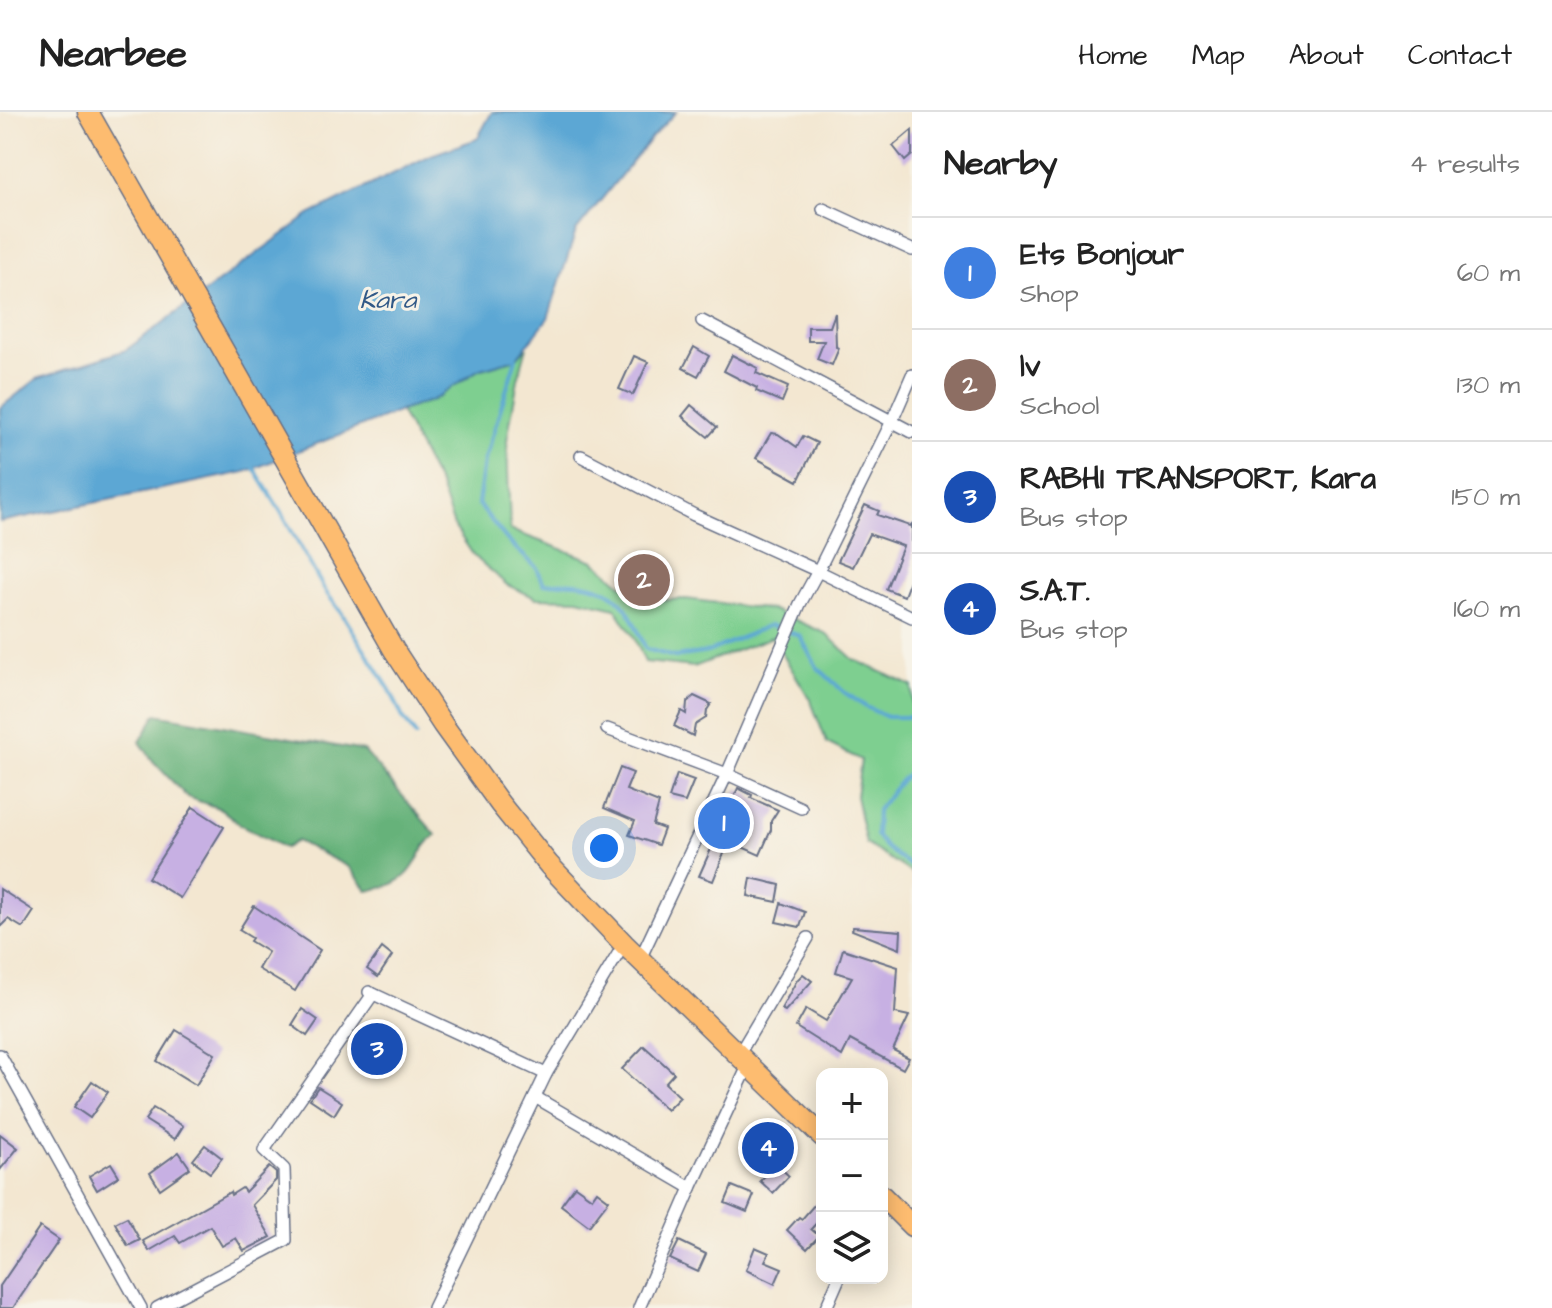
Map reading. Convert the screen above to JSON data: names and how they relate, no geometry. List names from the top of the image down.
{
  "water": ["Kara"],
  "page": {
    "header": "Nearbee",
    "nav": [
      "Home",
      "Map",
      "About",
      "Contact"
    ],
    "heading": ["Nearby", "4 results"],
    "list": [
      {
        "mark": "1",
        "name": "Ets Bonjour",
        "note": "Shop",
        "value": "60 m"
      },
      {
        "mark": "2",
        "name": "lv",
        "note": "School",
        "value": "130 m"
      },
      {
        "mark": "3",
        "name": "RABHI TRANSPORT, Kara",
        "note": "Bus stop",
        "value": "150 m"
      },
      {
        "mark": "4",
        "name": "S.A.T.",
        "note": "Bus stop",
        "value": "160 m"
      }
    ],
    "pins": [
      "2",
      "1",
      "3",
      "4"
    ],
    "map_buttons": ["+", "−"]
  }
}
